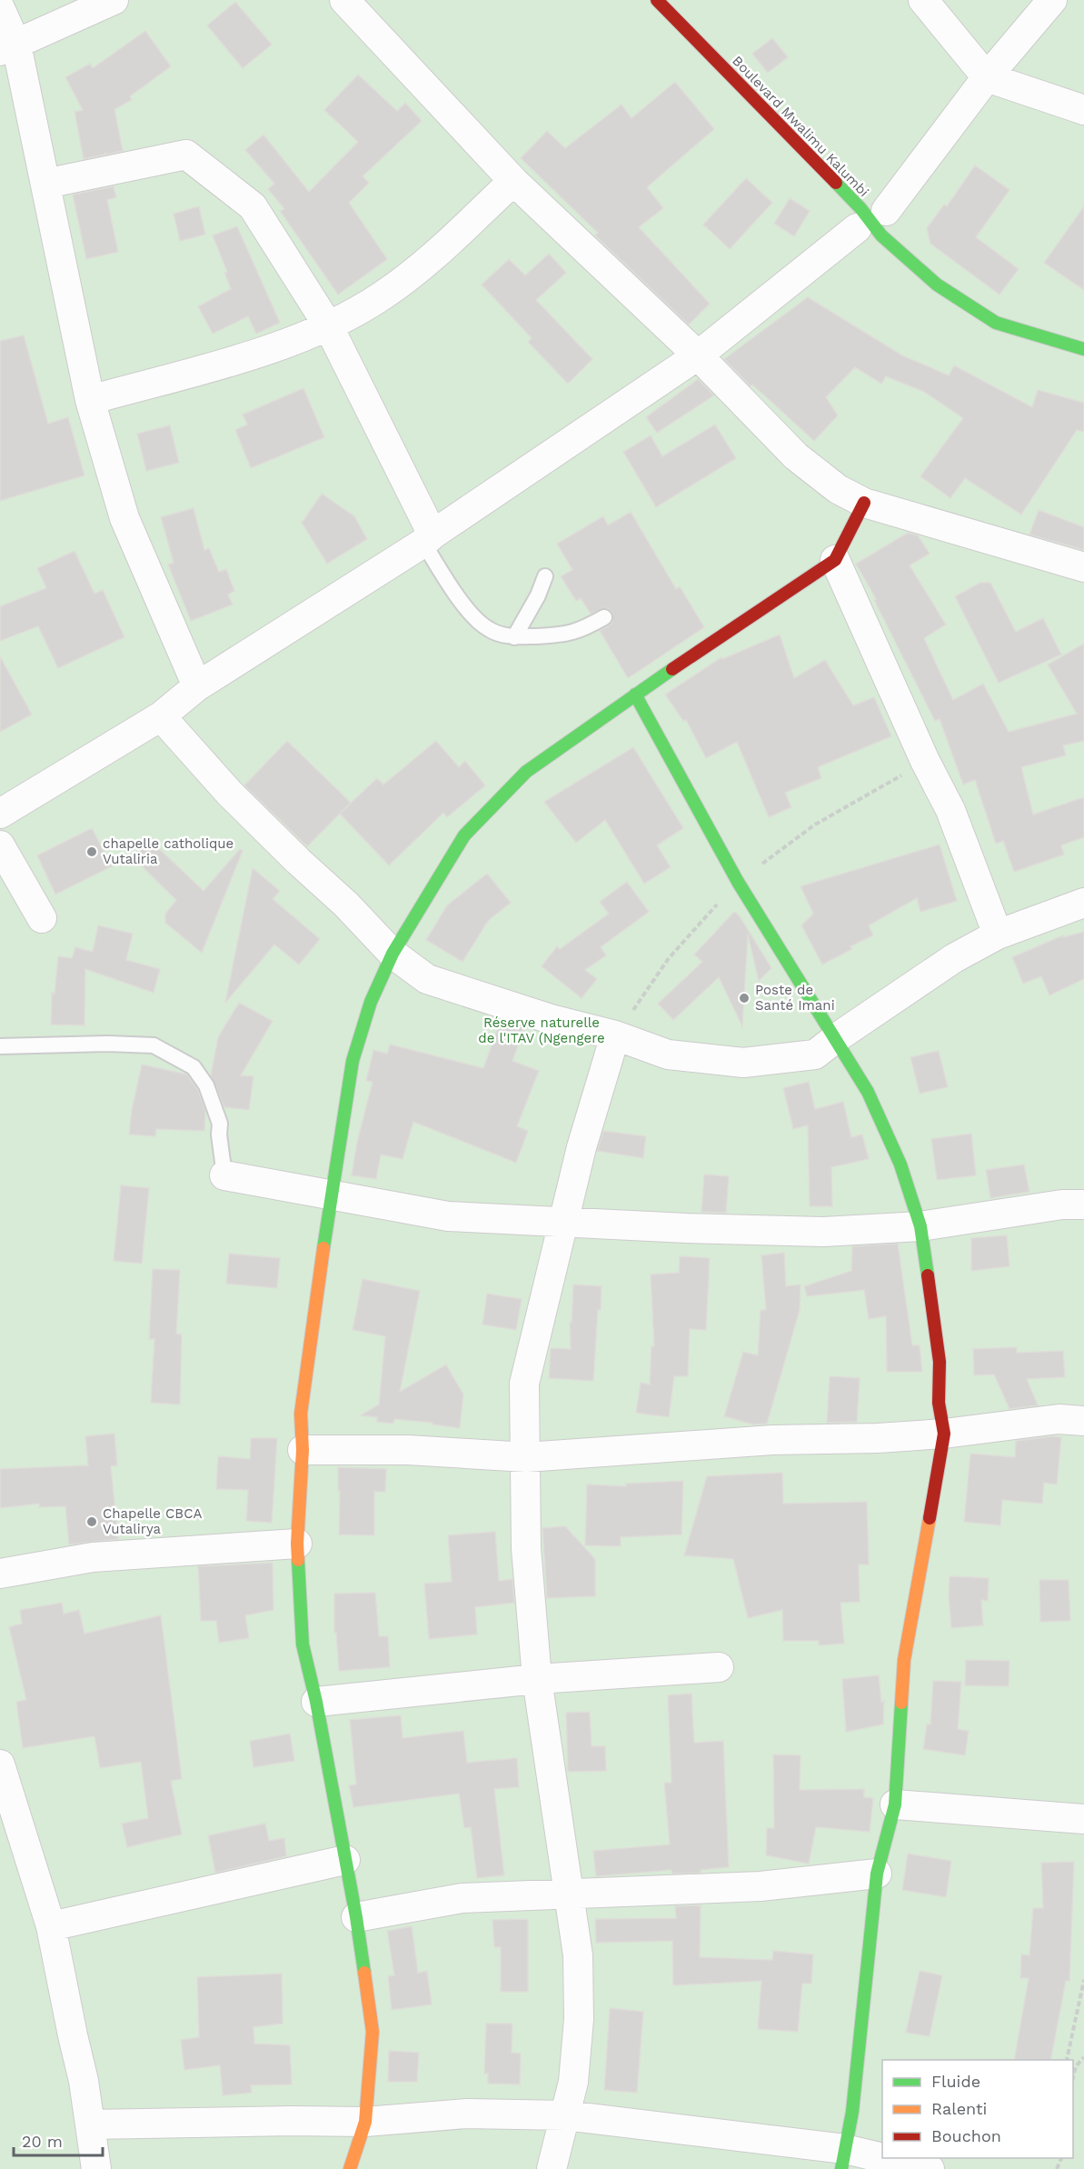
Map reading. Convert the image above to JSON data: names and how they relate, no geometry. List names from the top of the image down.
{
  "streets": {
    "street": ["Boulevard Mwalimu Kalumbi"]
  },
  "parks": ["Réserve naturelle de l'ITAV (Ngengere"],
  "places": ["chapelle catholique Vutaliria", "Poste de Santé Imani", "Chapelle CBCA Vutalirya"],
  "legend": ["Fluide", "Ralenti", "Bouchon"],
  "scale_bar": "20 m"
}
